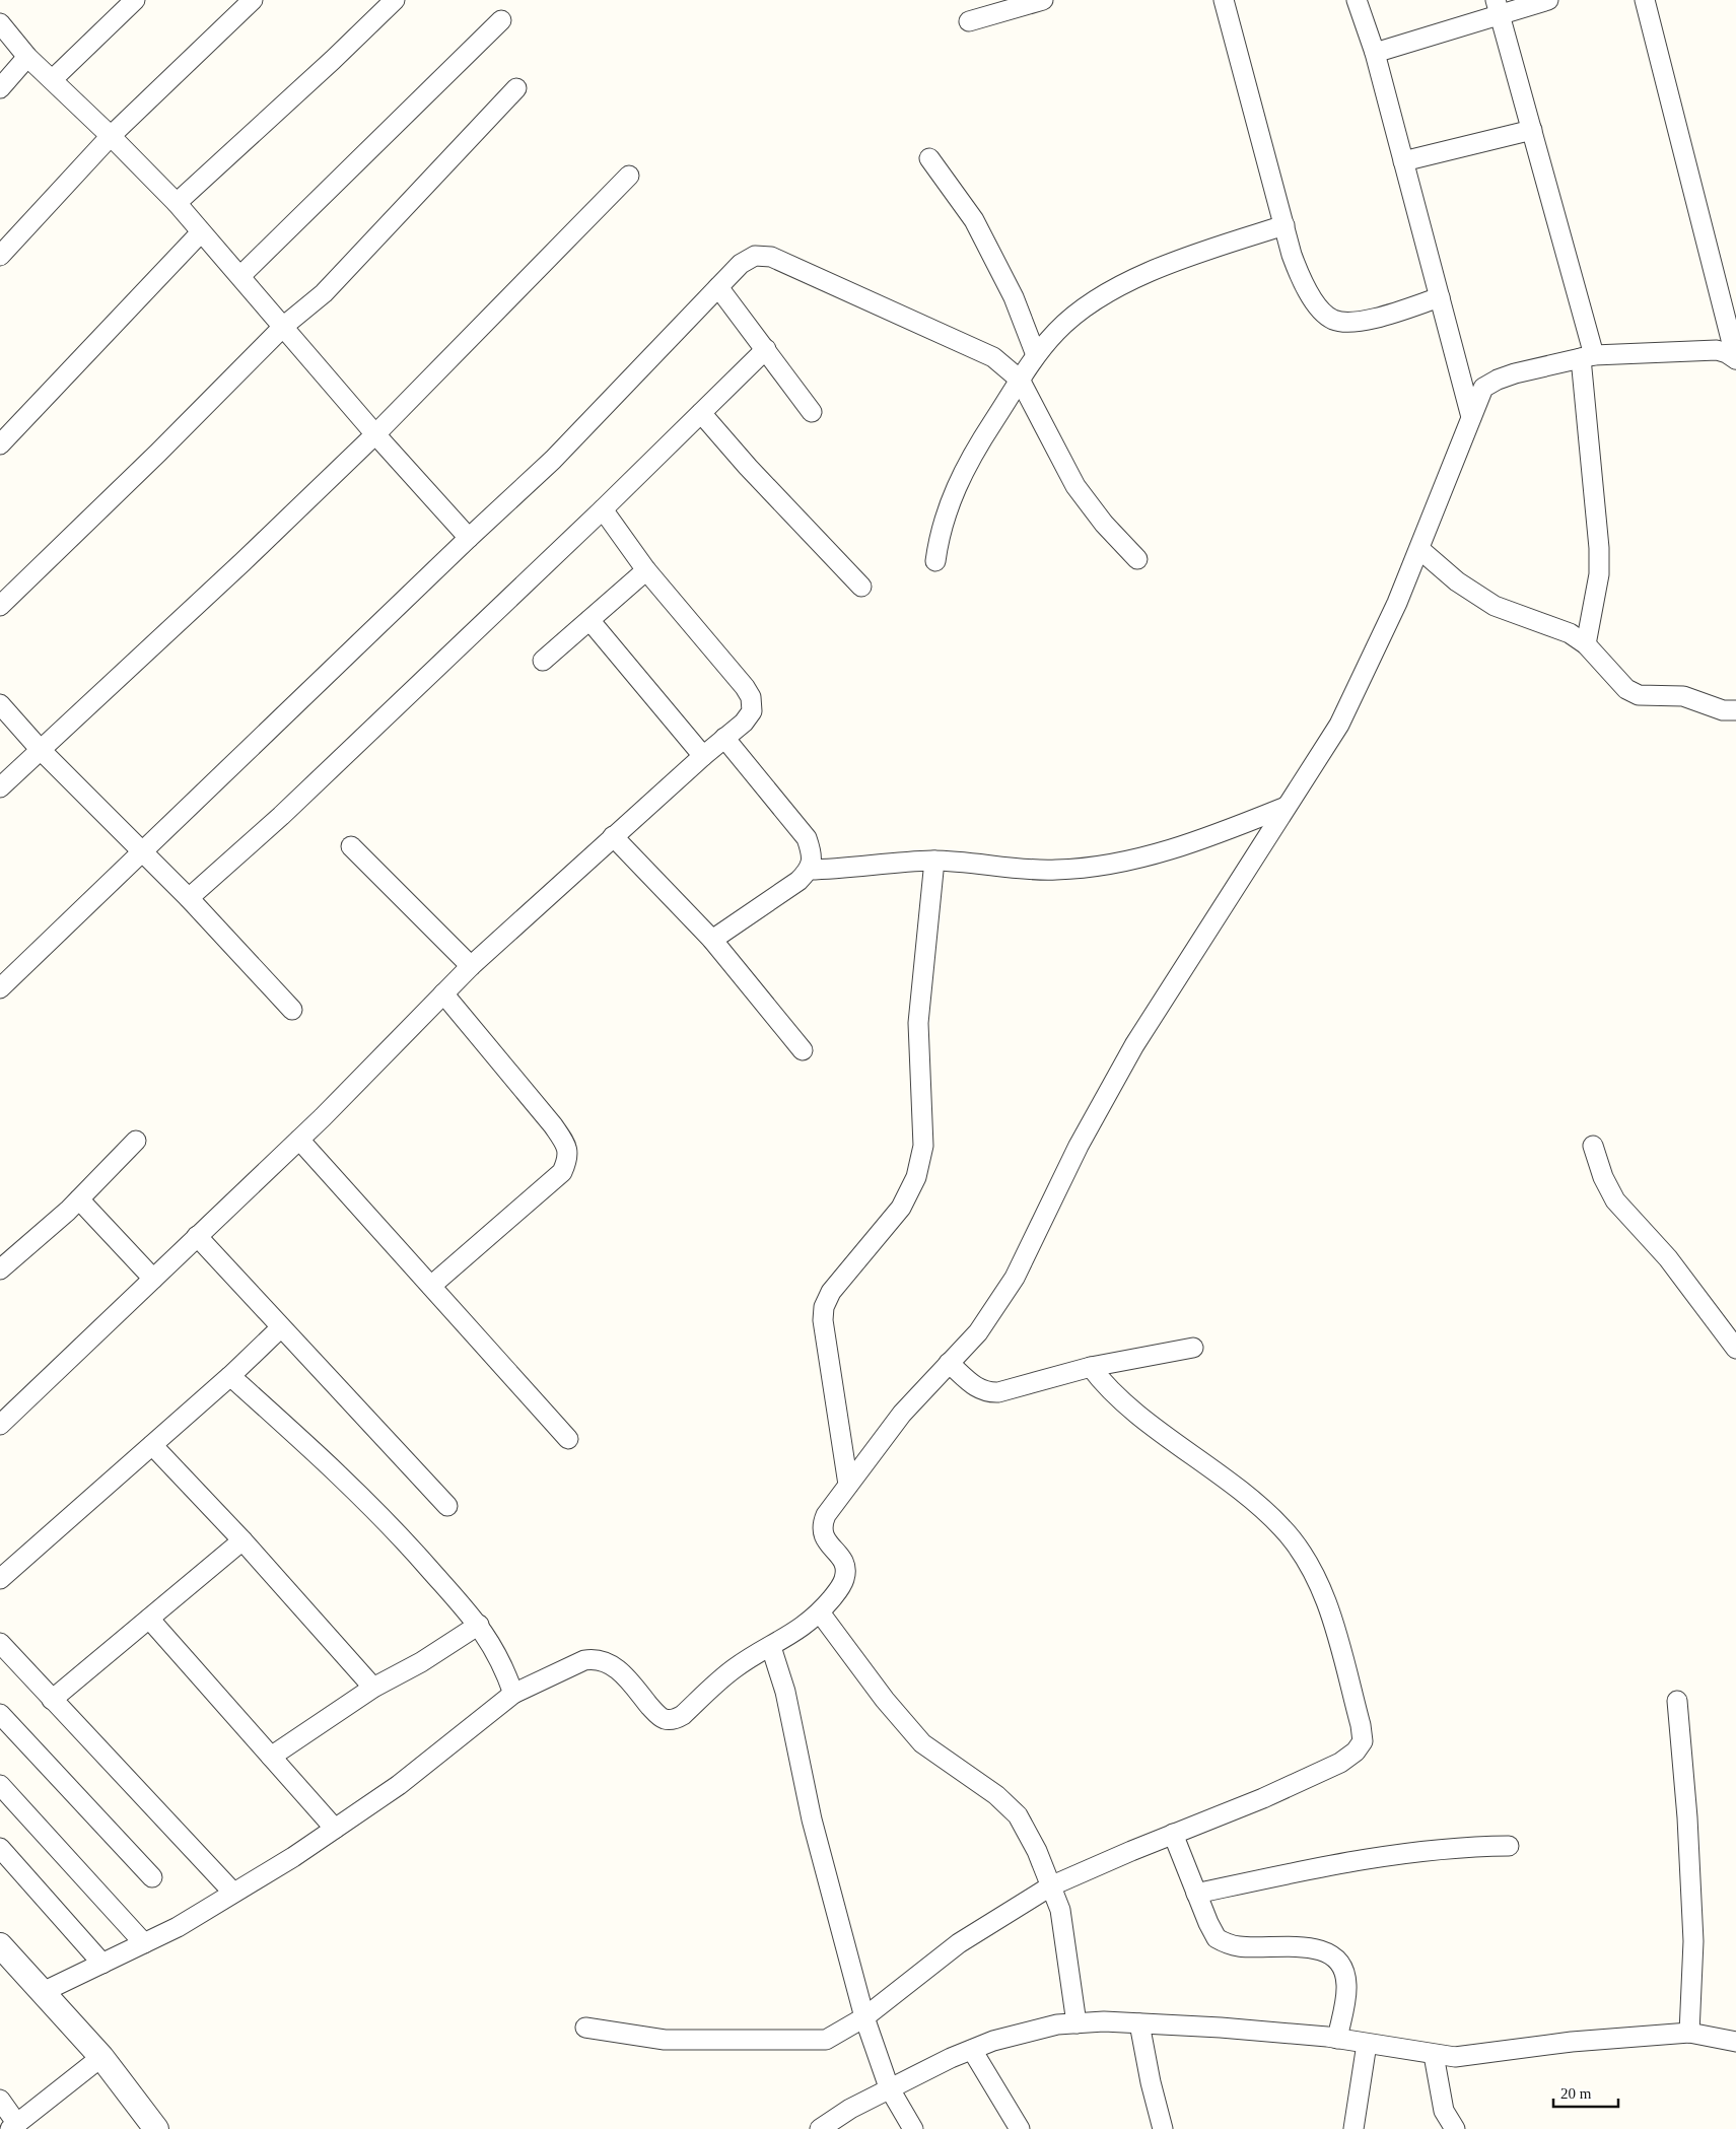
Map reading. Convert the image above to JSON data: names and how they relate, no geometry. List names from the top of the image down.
{
  "scale_bar": "20 m"
}
